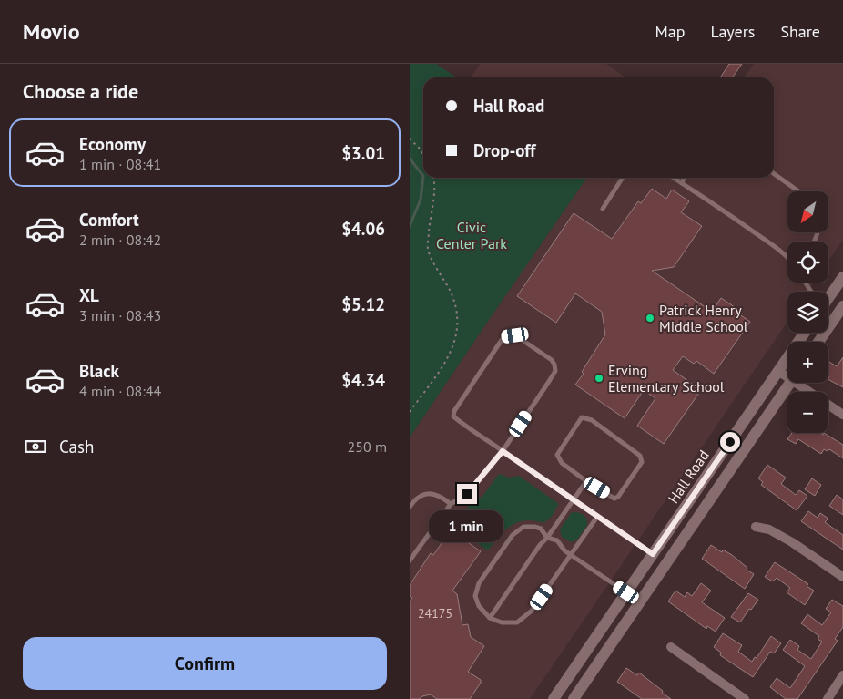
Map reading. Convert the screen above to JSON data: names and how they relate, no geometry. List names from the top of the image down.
{
  "streets": {
    "street": ["Hall Road"]
  },
  "parks": ["Civic Center Park"],
  "places": ["Patrick Henry Middle School", "Erving Elementary School"],
  "house_numbers": ["24175"],
  "north": "bottom left",
  "page": {
    "header": "Movio",
    "nav": ["Map", "Layers", "Share"],
    "heading": "Choose a ride",
    "banner": ["Hall Road", "Drop-off"],
    "list": [
      {
        "name": "Economy",
        "note": "1 min · 08:41",
        "value": "$3.01"
      },
      {
        "name": "Comfort",
        "note": "2 min · 08:42",
        "value": "$4.06"
      },
      {
        "name": "XL",
        "note": "3 min · 08:43",
        "value": "$5.12"
      },
      {
        "name": "Black",
        "note": "4 min · 08:44",
        "value": "$4.34"
      }
    ],
    "map_buttons": ["+", "−"],
    "pay": ["Cash", "250 m"],
    "bubble": "1 min",
    "buttons": "Confirm"
  }
}
